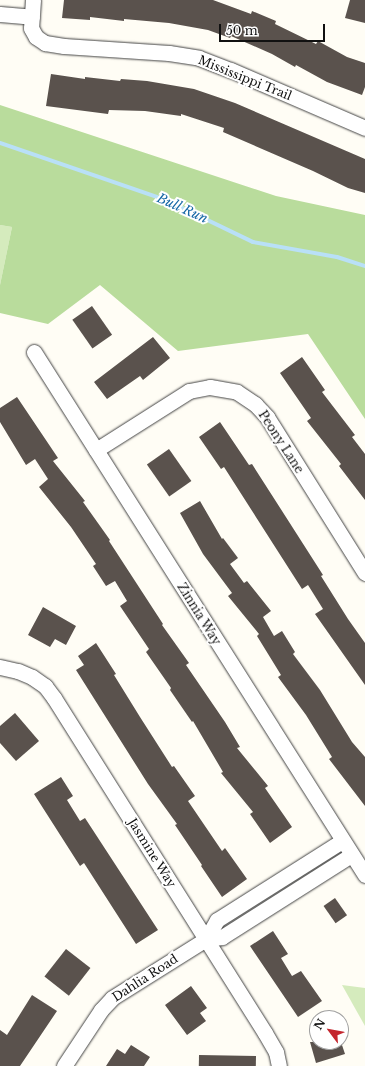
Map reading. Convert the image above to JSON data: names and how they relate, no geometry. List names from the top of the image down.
{
  "streets": {
    "street": [
      "Mississippi Trail",
      "Peony Lane",
      "Zinnia Way",
      "Jasmine Way",
      "Dahlia Road"
    ]
  },
  "crossings": [
    ["Peony Lane", "Zinnia Way"],
    ["Zinnia Way", "Dahlia Road"],
    ["Jasmine Way", "Dahlia Road"]
  ],
  "water": ["Bull Run"],
  "scale_bar": "50 m",
  "north": "top left"
}
